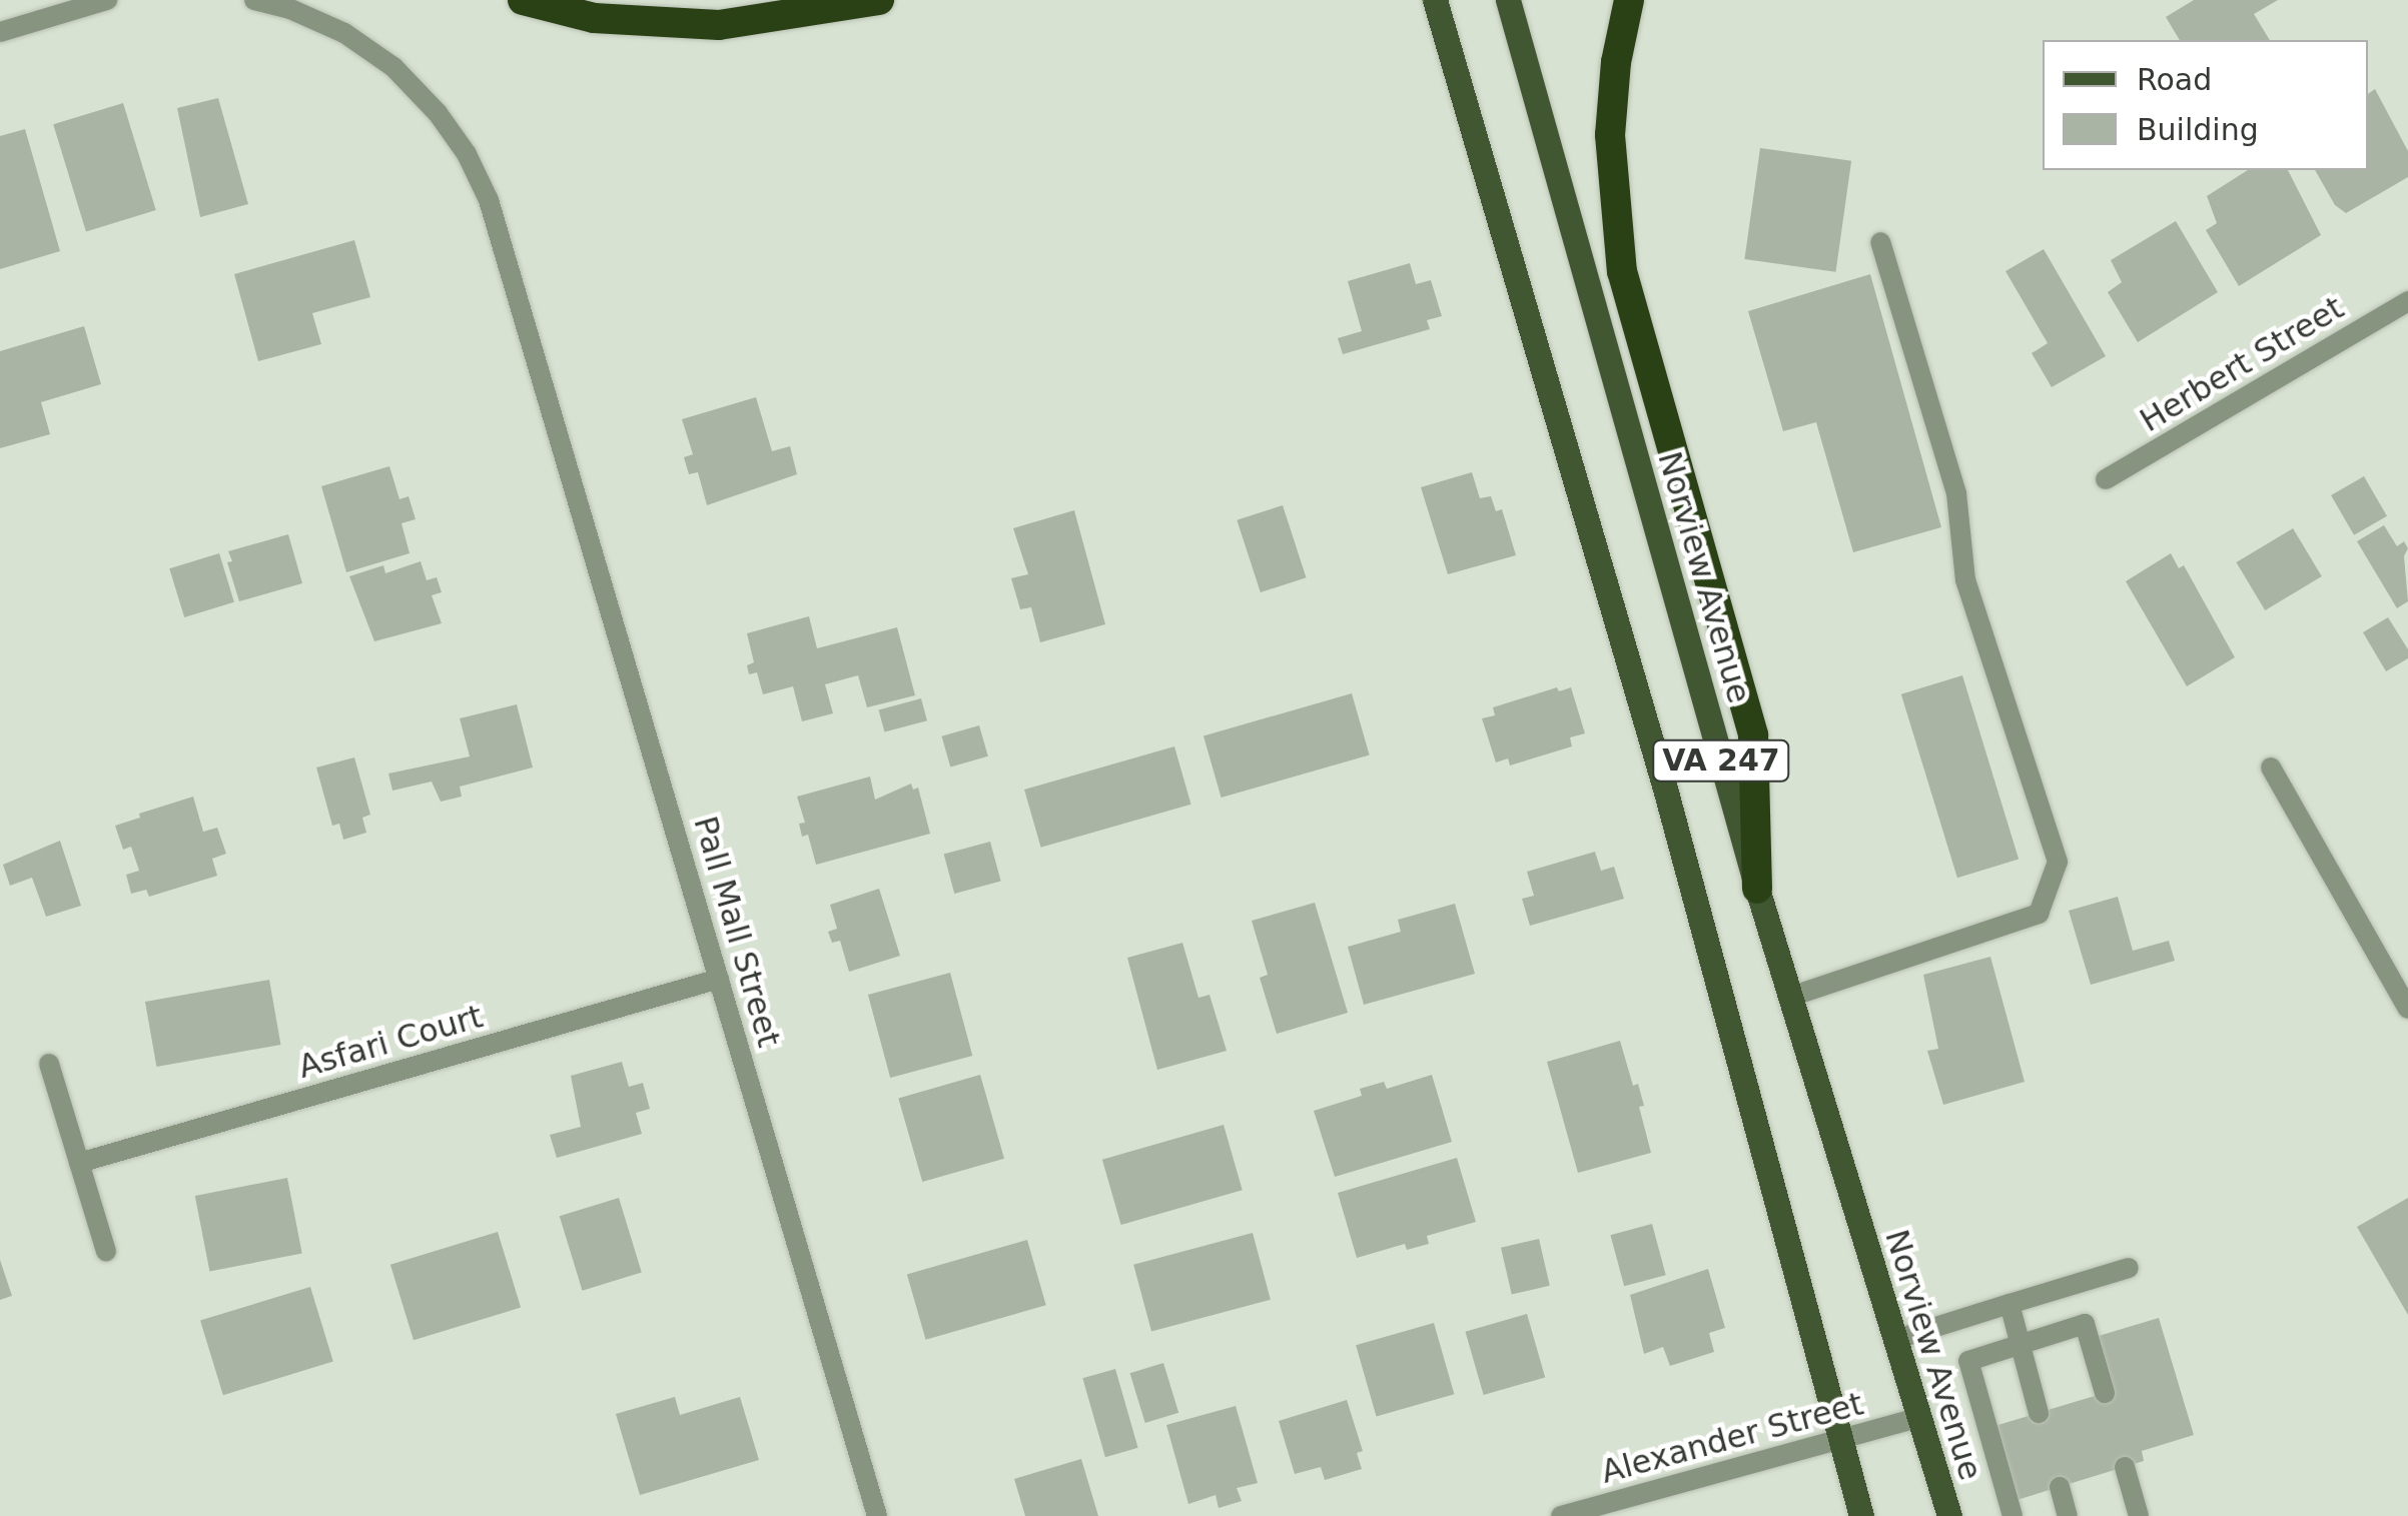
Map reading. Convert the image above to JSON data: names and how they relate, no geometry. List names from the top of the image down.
{
  "streets": {
    "main road": ["Norview Avenue", "VA 247"],
    "street": [
      "Herbert Street",
      "Pall Mall Street",
      "Asfari Court",
      "Alexander Street"
    ]
  },
  "crossings": [
    ["Norview Avenue", "Alexander Street"],
    ["VA 247", "Alexander Street"],
    ["Pall Mall Street", "Asfari Court"]
  ],
  "legend": ["Road", "Building"]
}
